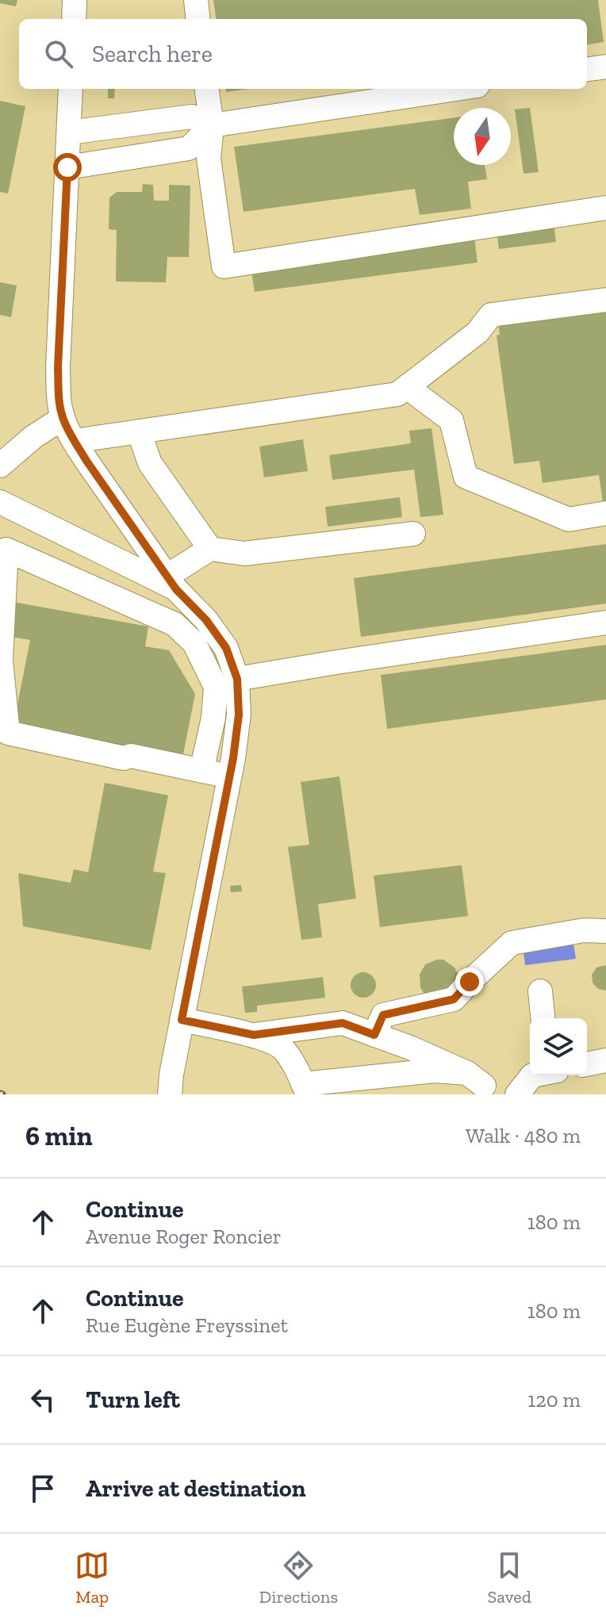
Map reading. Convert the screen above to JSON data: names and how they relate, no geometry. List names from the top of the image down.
{
  "north": "bottom",
  "page": {
    "search": "Search here",
    "heading": ["6 min", "Walk · 480 m"],
    "list": [
      ["Continue", "Avenue Roger Roncier", "180 m"],
      ["Continue", "Rue Eugène Freyssinet", "180 m"],
      ["Turn left", "120 m"],
      "Arrive at destination"
    ],
    "nav": ["Map", "Directions", "Saved"]
  }
}
